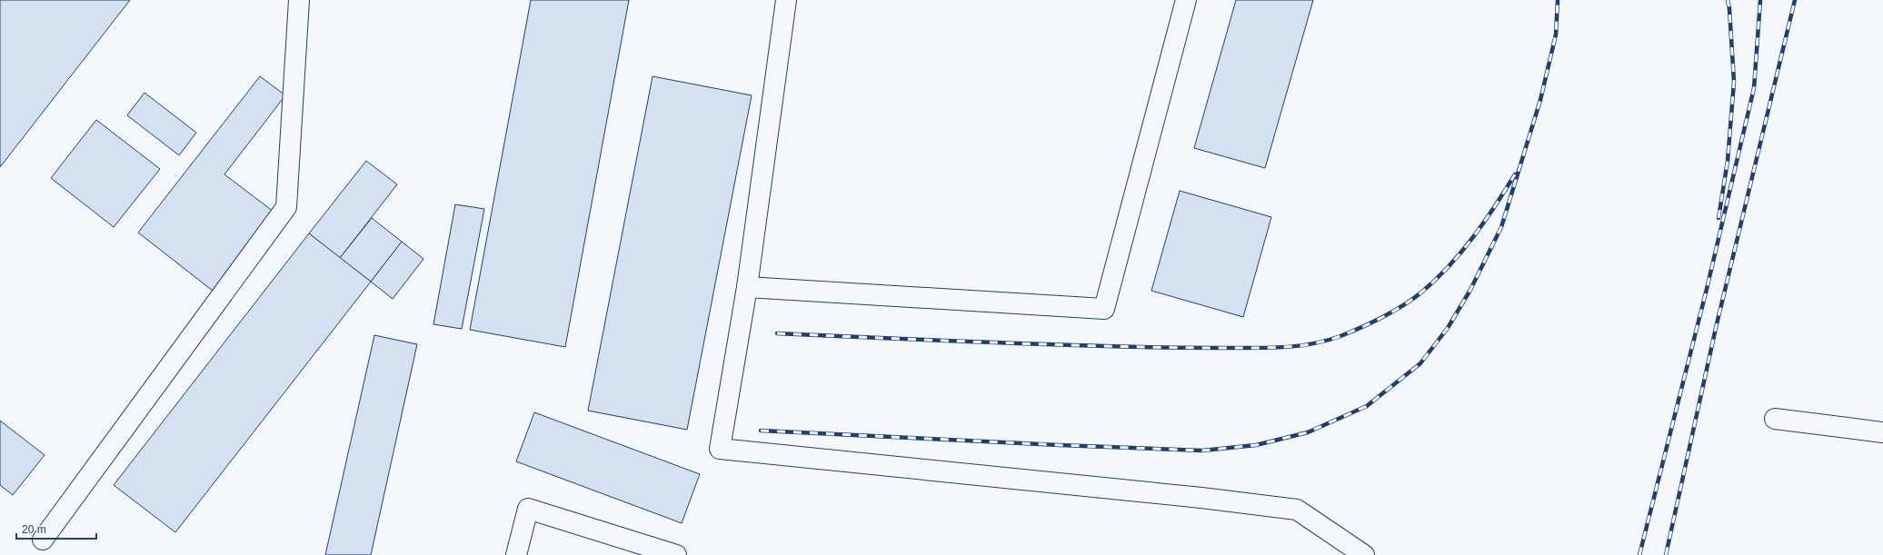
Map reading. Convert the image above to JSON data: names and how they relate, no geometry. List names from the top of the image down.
{
  "scale_bar": "20 m"
}
